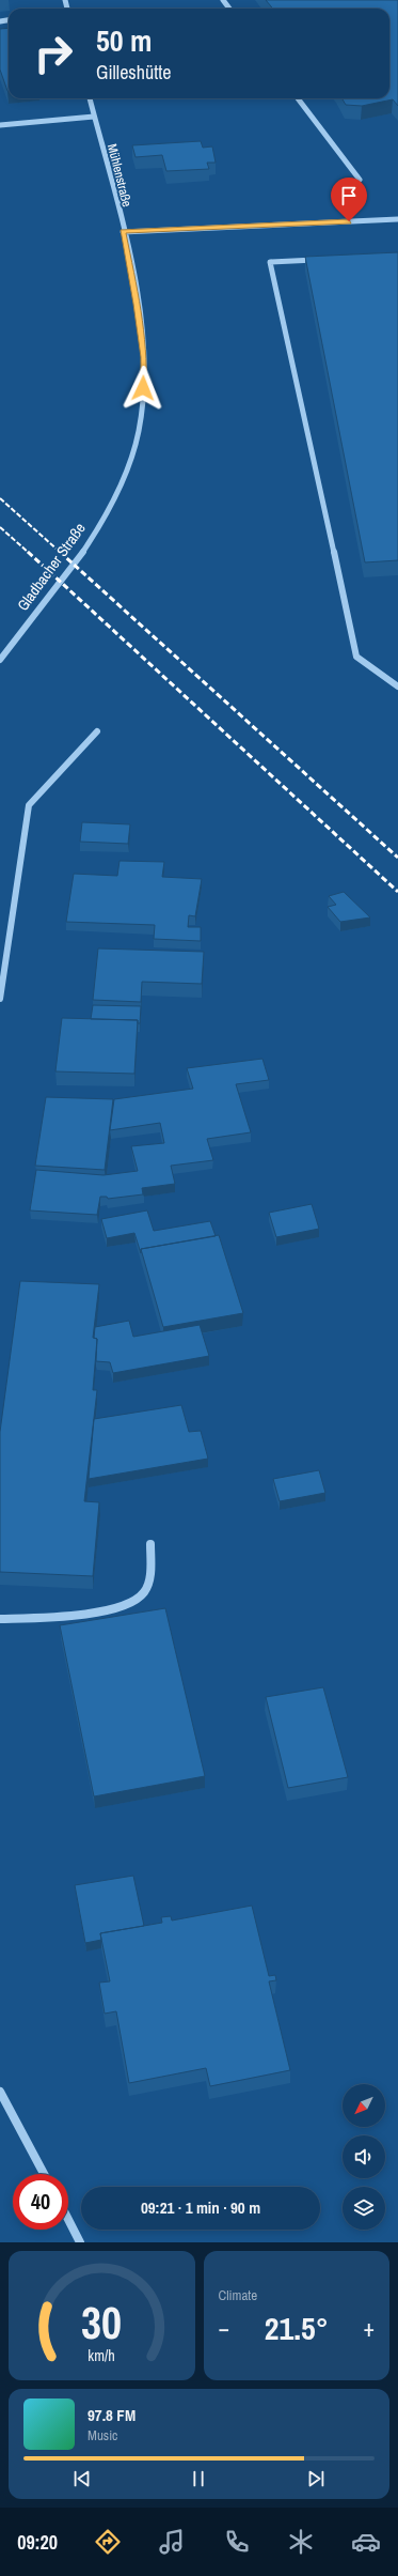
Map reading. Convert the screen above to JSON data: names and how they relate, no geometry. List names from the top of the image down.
{
  "streets": {
    "street": ["Mühlenstraße", "Gladbacher Straße"]
  },
  "crossings": [
    ["Mühlenstraße", "Gladbacher Straße"]
  ],
  "north": "bottom left",
  "page": {
    "turn": ["50 m", "Gilleshütte"],
    "limit": "40",
    "trip": "09:21 · 1 min · 90 m",
    "tile": "Climate",
    "heat": ["−", "21.5°", "+"],
    "song": ["97.8 FM", "Music"],
    "tabs": "09:20",
    "gauge": ["30", "km/h"]
  }
}
